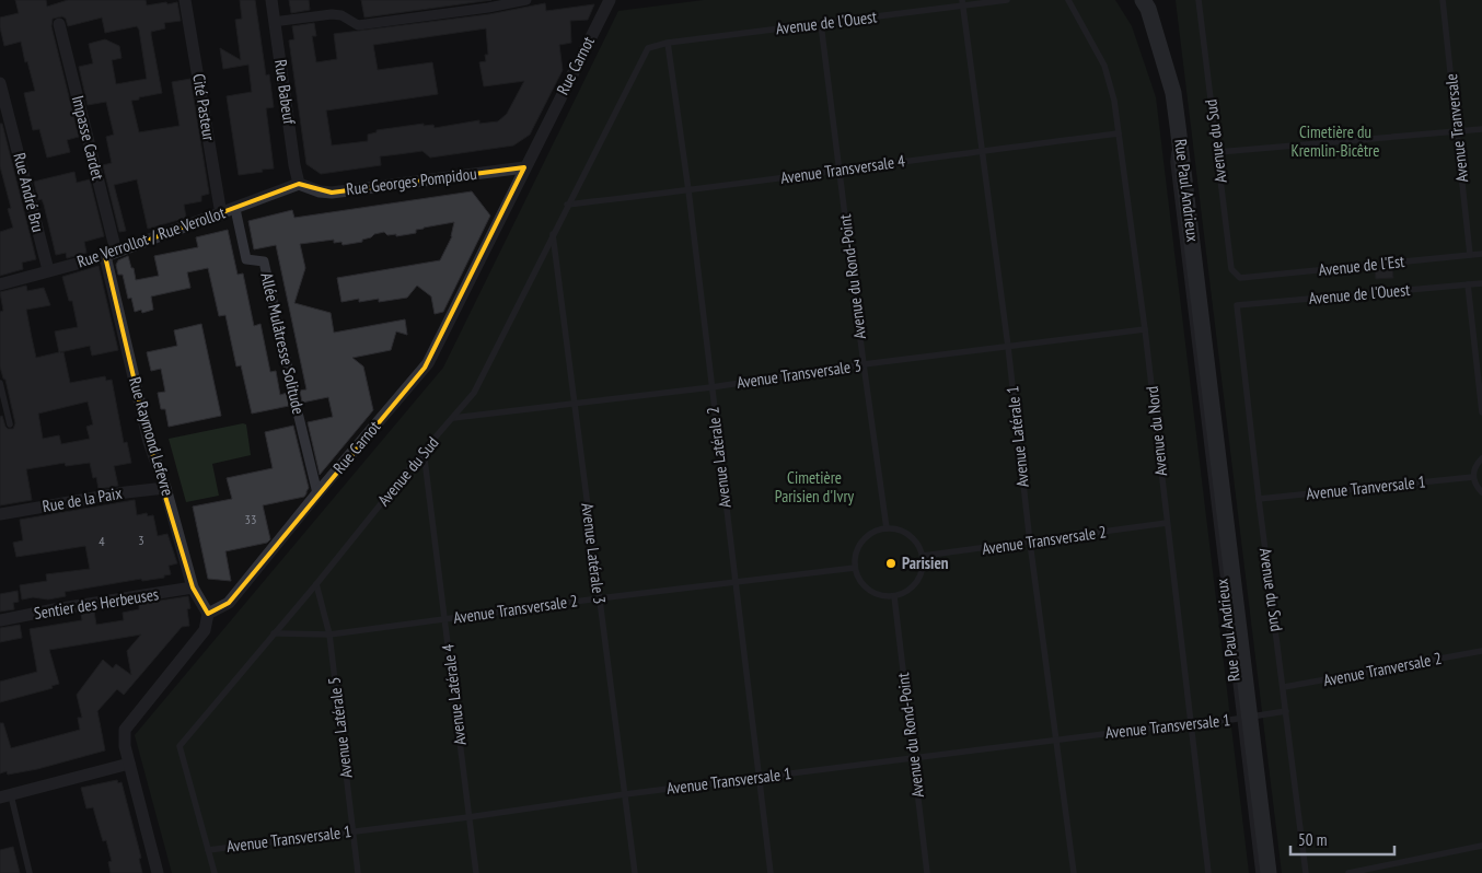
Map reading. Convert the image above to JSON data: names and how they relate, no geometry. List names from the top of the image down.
{
  "streets": {
    "main road": ["Rue Paul Andrieux"],
    "street": [
      "Rue Carnot",
      "Rue Babeuf",
      "Cité Pasteur",
      "Impasse Cardet",
      "Rue Georges Pompidou",
      "Rue André Bru",
      "Rue Verrollot / Rue Verollot",
      "Allée Mulâtresse Solitude",
      "Rue Raymond Lefevre",
      "Rue de la Paix",
      "Sentier des Herbeuses"
    ],
    "lane": [
      "Avenue de l'Ouest",
      "Avenue Tranversale",
      "Avenue du Sud",
      "Avenue Transversale 4",
      "Avenue de l'Est",
      "Avenue du Rond-Point",
      "Avenue Transversale 3",
      "Avenue du Nord",
      "Avenue Latérale 1",
      "Avenue Latérale 2",
      "Avenue Tranversale 1",
      "Avenue Transversale 2",
      "Avenue Latérale 3",
      "Avenue Tranversale 2",
      "Avenue Latérale 4",
      "Avenue Transversale 1",
      "Avenue Latérale 5"
    ]
  },
  "crossings": [
    ["Avenue de l'Ouest", "Avenue du Sud"],
    ["Avenue de l'Ouest", "Avenue du Rond-Point"],
    ["Avenue de l'Ouest", "Avenue Latérale 1"],
    ["Avenue de l'Ouest", "Avenue Latérale 2"],
    ["Rue Carnot", "Rue Georges Pompidou"],
    ["Rue Carnot", "Allée Mulâtresse Solitude"],
    ["Rue Carnot", "Rue Raymond Lefevre"],
    ["Rue Babeuf", "Rue Georges Pompidou"],
    ["Rue Babeuf", "Rue Verrollot / Rue Verollot"],
    ["Cité Pasteur", "Rue Verrollot / Rue Verollot"],
    ["Avenue Tranversale", "Avenue de l'Est"],
    ["Impasse Cardet", "Rue Verrollot / Rue Verollot"],
    ["Impasse Cardet", "Rue Raymond Lefevre"],
    ["Avenue du Sud", "Avenue Transversale 4"],
    ["Avenue du Sud", "Avenue de l'Est"],
    ["Avenue du Sud", "Avenue Transversale 3"],
    ["Avenue du Sud", "Avenue Tranversale 1"],
    ["Avenue du Sud", "Avenue Transversale 2"],
    ["Avenue du Sud", "Avenue Latérale 3"],
    ["Avenue du Sud", "Avenue Tranversale 2"],
    ["Avenue du Sud", "Avenue Latérale 4"],
    ["Avenue du Sud", "Avenue Transversale 1"],
    ["Avenue du Sud", "Avenue Latérale 5"],
    ["Avenue Transversale 4", "Avenue du Rond-Point"],
    ["Avenue Transversale 4", "Avenue du Nord"],
    ["Avenue Transversale 4", "Avenue Latérale 1"],
    ["Avenue Transversale 4", "Avenue Latérale 2"],
    ["Rue Georges Pompidou", "Rue Verrollot / Rue Verollot"],
    ["Rue Paul Andrieux", "Avenue Transversale 1"],
    ["Rue André Bru", "Rue Verrollot / Rue Verollot"],
    ["Rue Verrollot / Rue Verollot", "Allée Mulâtresse Solitude"],
    ["Rue Verrollot / Rue Verollot", "Rue Raymond Lefevre"],
    ["Avenue du Rond-Point", "Avenue Transversale 3"],
    ["Avenue du Rond-Point", "Avenue Transversale 2"],
    ["Avenue du Rond-Point", "Avenue Transversale 1"],
    ["Avenue Transversale 3", "Avenue du Nord"],
    ["Avenue Transversale 3", "Avenue Latérale 1"],
    ["Avenue Transversale 3", "Avenue Latérale 2"],
    ["Avenue Transversale 3", "Avenue Latérale 3"],
    ["Avenue du Nord", "Avenue Transversale 2"],
    ["Avenue du Nord", "Avenue Transversale 1"],
    ["Rue Raymond Lefevre", "Rue de la Paix"],
    ["Rue Raymond Lefevre", "Sentier des Herbeuses"],
    ["Avenue Latérale 1", "Avenue Transversale 2"],
    ["Avenue Latérale 1", "Avenue Transversale 1"],
    ["Avenue Latérale 2", "Avenue Transversale 2"],
    ["Avenue Latérale 2", "Avenue Transversale 1"],
    ["Avenue Transversale 2", "Avenue Latérale 3"],
    ["Avenue Transversale 2", "Avenue Latérale 4"],
    ["Avenue Transversale 2", "Avenue Latérale 5"],
    ["Avenue Latérale 3", "Avenue Transversale 1"],
    ["Avenue Latérale 4", "Avenue Transversale 1"],
    ["Avenue Transversale 1", "Avenue Latérale 5"]
  ],
  "parks": ["Cimetière du Kremlin-Bicêtre", "Cimetière Parisien d'Ivry"],
  "places": ["Parisien"],
  "house_numbers": ["33", "3", "4"],
  "scale_bar": "50 m"
}
